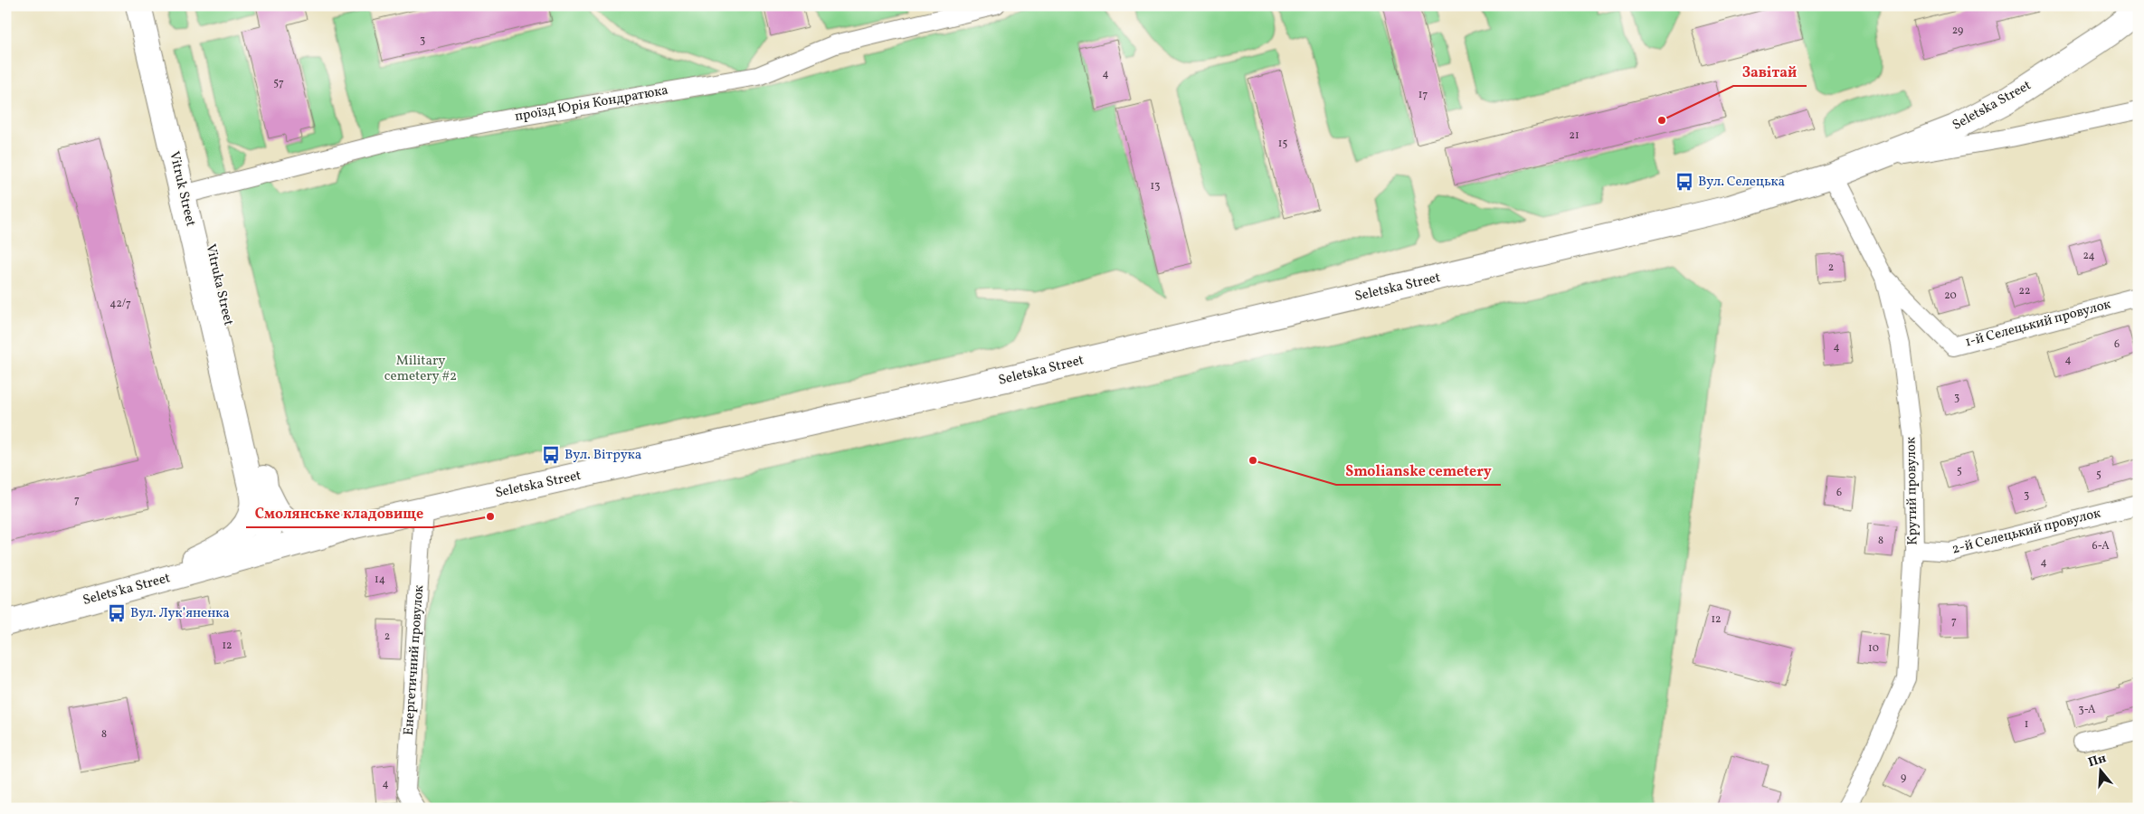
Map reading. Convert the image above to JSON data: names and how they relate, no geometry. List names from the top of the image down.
{
  "streets": {
    "street": [
      "проїзд Юрія Кондратюка",
      "Seletska Street",
      "Vitruk Street",
      "Vitruka Street",
      "1-й Селецький провулок",
      "Крутий провулок",
      "2-й Селецький провулок",
      "Selets'ka Street",
      "Енергетичний провулок"
    ]
  },
  "crossings": [
    ["проїзд Юрія Кондратюка", "Vitruk Street"],
    ["проїзд Юрія Кондратюка", "Vitruka Street"],
    ["Seletska Street", "Vitruka Street"],
    ["Seletska Street", "Крутий провулок"],
    ["Seletska Street", "Selets'ka Street"],
    ["Seletska Street", "Енергетичний провулок"],
    ["Vitruk Street", "Vitruka Street"],
    ["Vitruka Street", "Selets'ka Street"],
    ["1-й Селецький провулок", "Крутий провулок"],
    ["Крутий провулок", "2-й Селецький провулок"]
  ],
  "parks": ["Military cemetery #2"],
  "places": {
    "other": ["Завітай", "Smolianske cemetery", "Смолянське кладовище"],
    "bus stop": ["Вул. Селецька", "Вул. Вітрука", "Вул. Лук’яненка"]
  },
  "house_numbers": [
    "29",
    "3",
    "4",
    "57",
    "17",
    "21",
    "15",
    "13",
    "24",
    "2",
    "22",
    "20",
    "42/7",
    "6",
    "4",
    "4",
    "3",
    "5",
    "5",
    "6",
    "3",
    "7",
    "8",
    "6-А",
    "4",
    "14",
    "12",
    "7",
    "2",
    "12",
    "10",
    "3-А",
    "1",
    "8",
    "9",
    "4"
  ],
  "north": "top"
}
